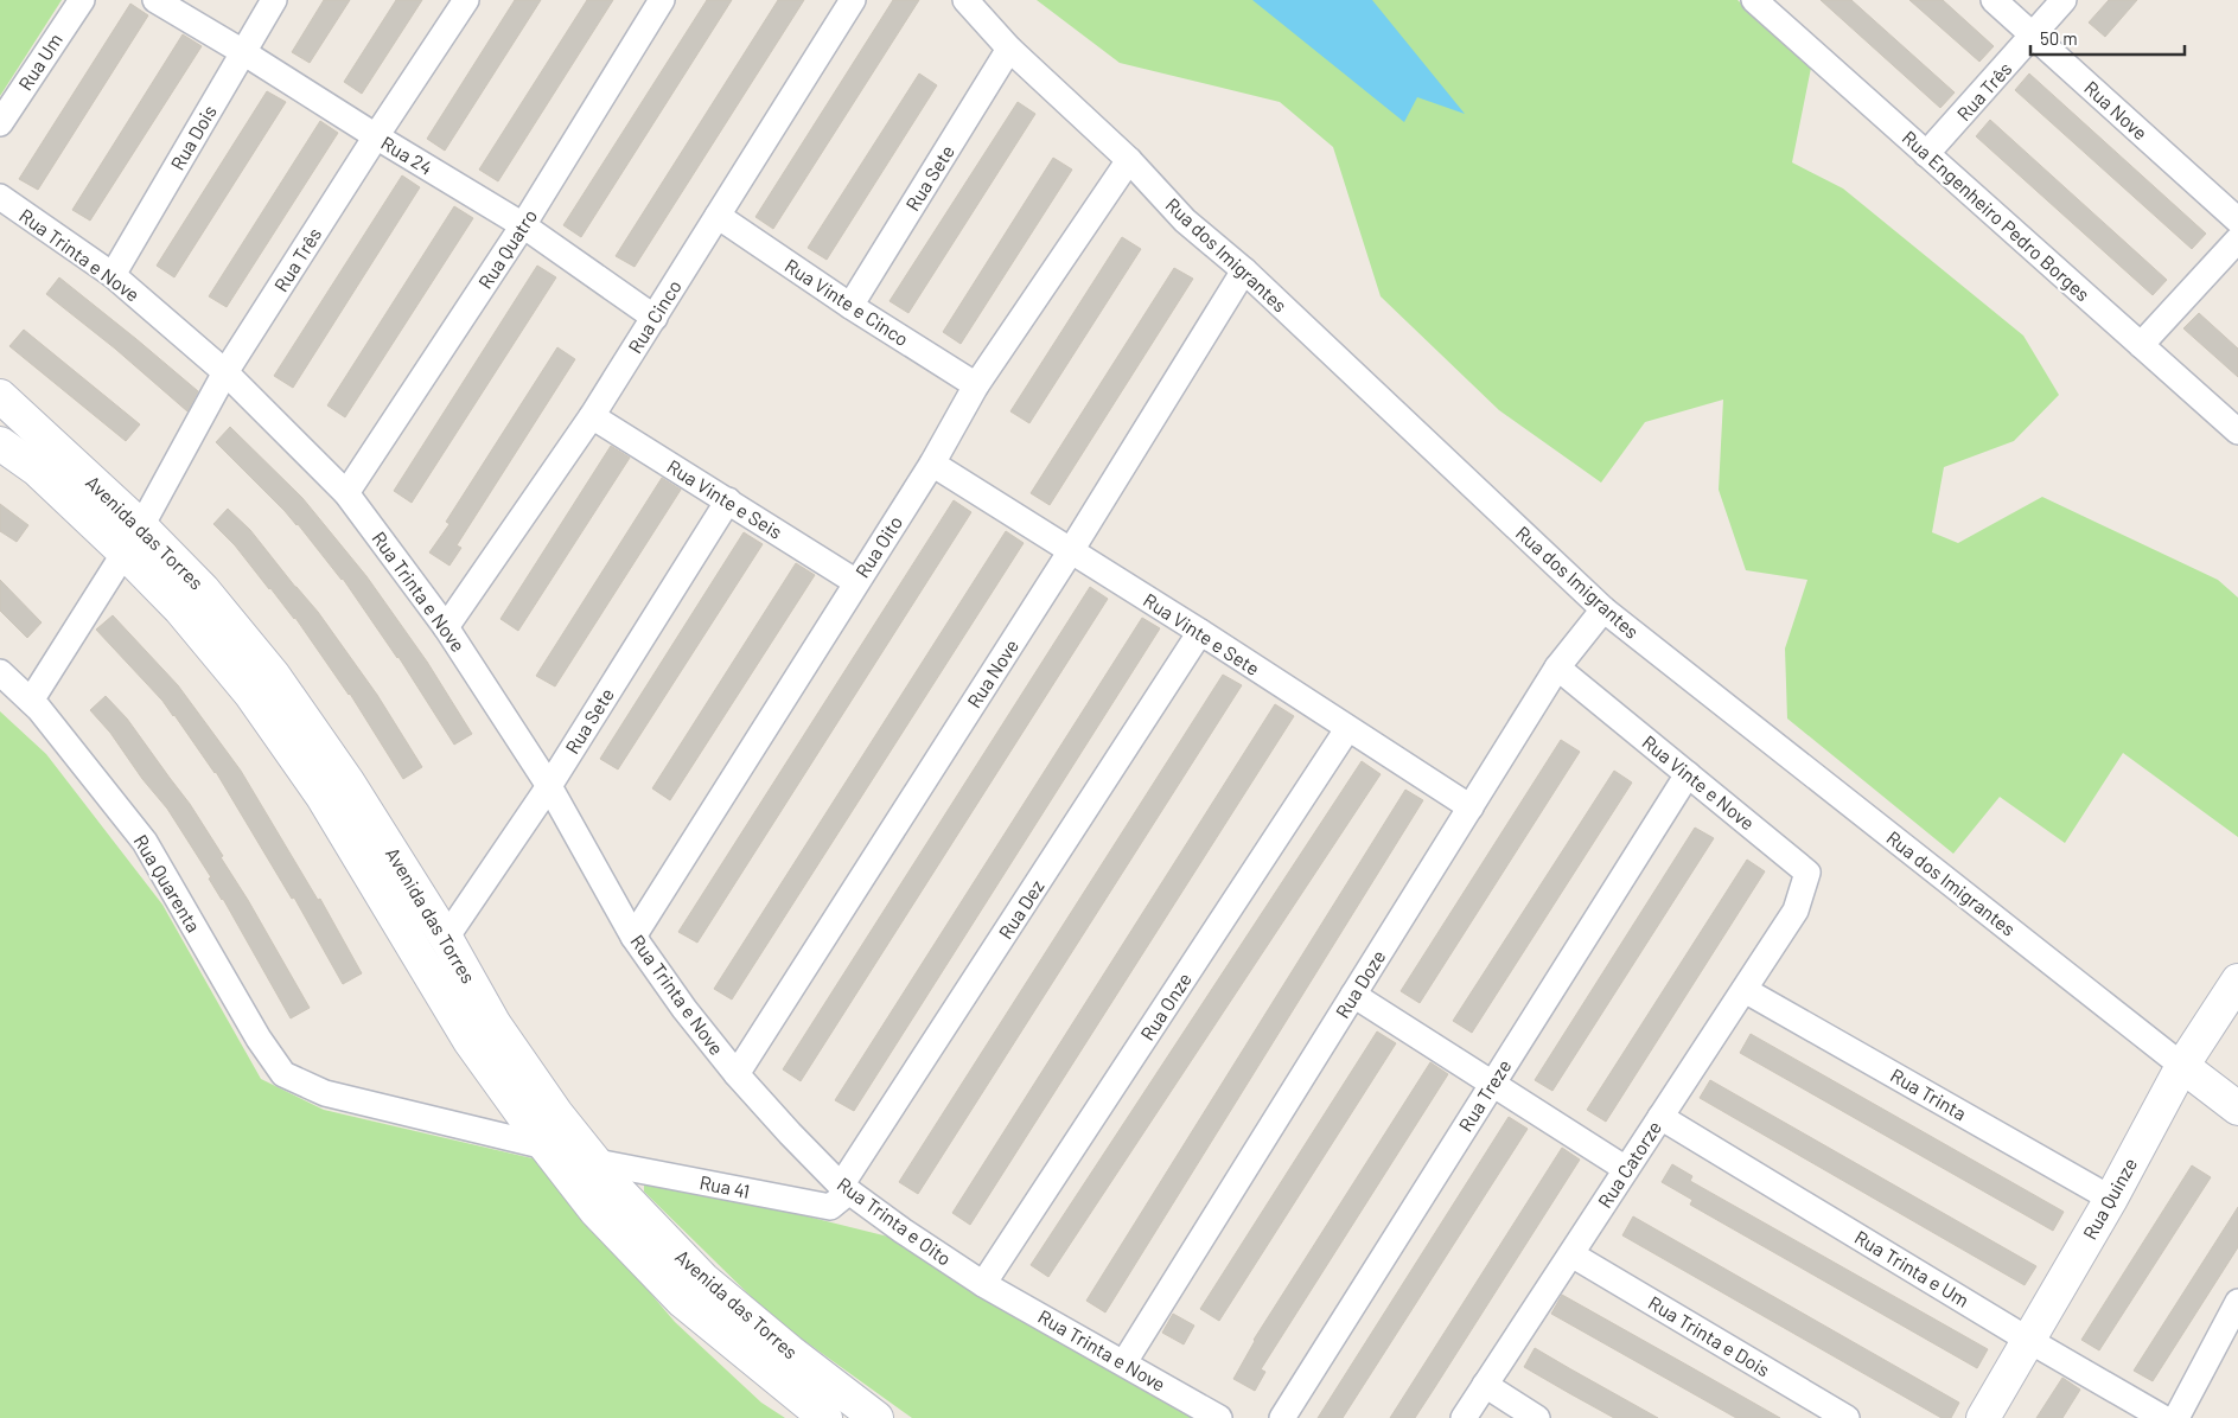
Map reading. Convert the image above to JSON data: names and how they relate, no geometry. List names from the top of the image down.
{
  "streets": {
    "main road": ["Rua dos Imigrantes", "Avenida das Torres", "Rua Quinze"],
    "street": [
      "Rua Um",
      "Rua Três",
      "Rua Nove",
      "Rua Dois",
      "Rua 24",
      "Rua Sete",
      "Rua Engenheiro Pedro Borges",
      "Rua Quatro",
      "Rua Trinta e Nove",
      "Rua Vinte e Cinco",
      "Rua Cinco",
      "Rua Vinte e Seis",
      "Rua Oito",
      "Rua Vinte e Sete",
      "Rua Vinte e Nove",
      "Rua Quarenta",
      "Rua Dez",
      "Rua Doze",
      "Rua Onze",
      "Rua Trinta",
      "Rua Treze",
      "Rua Catorze",
      "Rua 41",
      "Rua Trinta e Oito",
      "Rua Trinta e Um",
      "Rua Trinta e Dois"
    ]
  },
  "crossings": [
    ["Rua Três", "Rua Nove"],
    ["Rua Três", "Rua 24"],
    ["Rua Três", "Rua Engenheiro Pedro Borges"],
    ["Rua Três", "Rua Trinta e Nove"],
    ["Rua Três", "Avenida das Torres"],
    ["Rua Três", "Rua Quarenta"],
    ["Rua Nove", "Rua Trinta e Nove"],
    ["Rua Nove", "Rua dos Imigrantes"],
    ["Rua Nove", "Rua Vinte e Sete"],
    ["Rua Nove", "Rua Trinta e Oito"],
    ["Rua Dois", "Rua 24"],
    ["Rua Dois", "Rua Trinta e Nove"],
    ["Rua 24", "Rua Quatro"],
    ["Rua 24", "Rua Cinco"],
    ["Rua Sete", "Rua Trinta e Nove"],
    ["Rua Sete", "Rua dos Imigrantes"],
    ["Rua Sete", "Rua Vinte e Cinco"],
    ["Rua Sete", "Rua Vinte e Seis"],
    ["Rua Sete", "Avenida das Torres"],
    ["Rua Quatro", "Rua Trinta e Nove"],
    ["Rua Trinta e Nove", "Rua Cinco"],
    ["Rua Trinta e Nove", "Rua Oito"],
    ["Rua Trinta e Nove", "Rua Doze"],
    ["Rua Trinta e Nove", "Rua Onze"],
    ["Rua Trinta e Nove", "Rua Trinta e Oito"],
    ["Rua dos Imigrantes", "Rua Oito"],
    ["Rua dos Imigrantes", "Rua Doze"],
    ["Rua dos Imigrantes", "Rua Quinze"],
    ["Rua Vinte e Cinco", "Rua Cinco"],
    ["Rua Vinte e Cinco", "Rua Oito"],
    ["Rua Cinco", "Rua Vinte e Seis"],
    ["Rua Vinte e Seis", "Rua Oito"],
    ["Avenida das Torres", "Rua Quarenta"],
    ["Avenida das Torres", "Rua 41"],
    ["Rua Oito", "Rua Vinte e Sete"],
    ["Rua Vinte e Sete", "Rua Dez"],
    ["Rua Vinte e Sete", "Rua Doze"],
    ["Rua Vinte e Sete", "Rua Onze"],
    ["Rua Vinte e Nove", "Rua Doze"],
    ["Rua Vinte e Nove", "Rua Treze"],
    ["Rua Vinte e Nove", "Rua Catorze"],
    ["Rua Dez", "Rua 41"],
    ["Rua Dez", "Rua Trinta e Oito"],
    ["Rua Onze", "Rua Trinta e Oito"],
    ["Rua Trinta", "Rua Catorze"],
    ["Rua Trinta", "Rua Quinze"],
    ["Rua Catorze", "Rua Trinta e Um"],
    ["Rua Catorze", "Rua Trinta e Dois"],
    ["Rua 41", "Rua Trinta e Oito"],
    ["Rua Quinze", "Rua Trinta e Um"]
  ],
  "scale_bar": "50 m"
}
